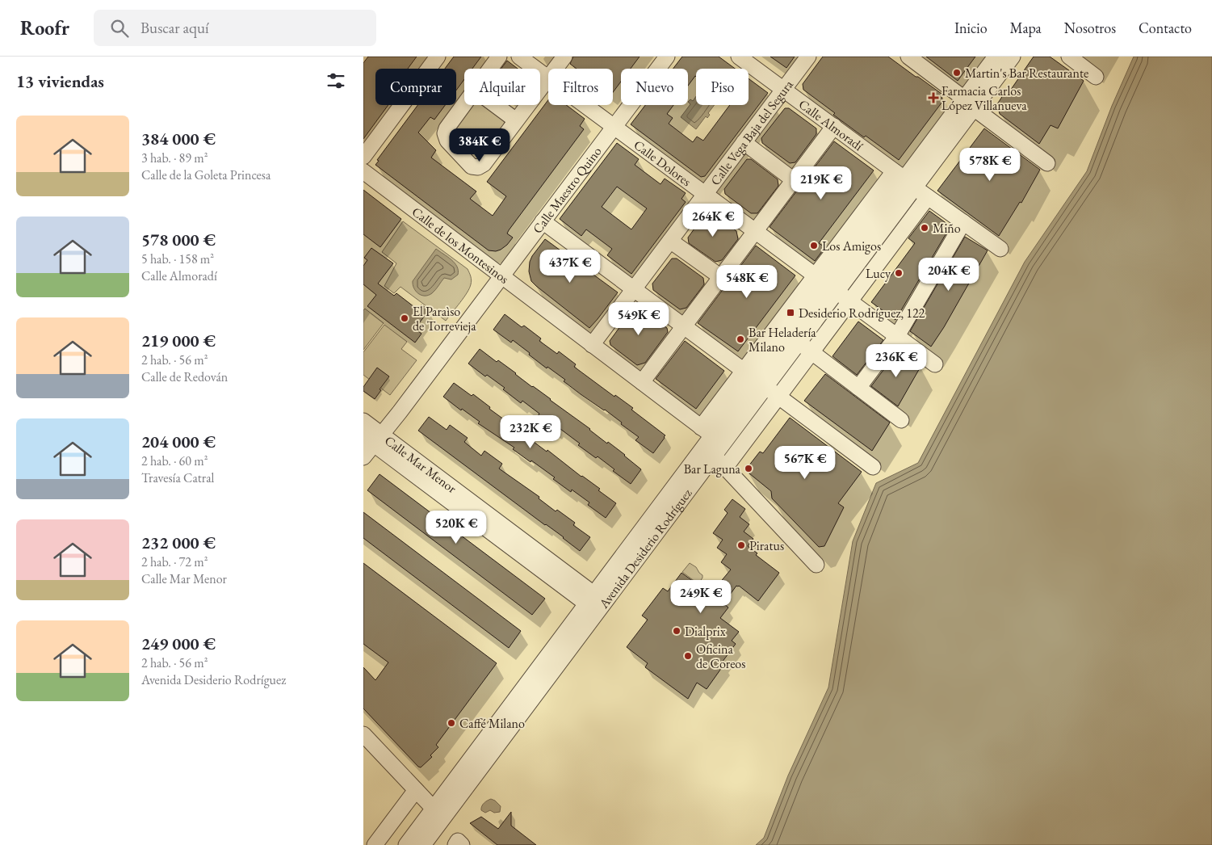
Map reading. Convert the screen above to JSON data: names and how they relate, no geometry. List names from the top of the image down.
{
  "streets": {
    "street": [
      "Calle Almoradí",
      "Calle Vega Baja del Segura",
      "Calle Dolores",
      "Calle Maestro Quino",
      "Calle de los Montesinos",
      "Calle Mar Menor",
      "Avenida Desiderio Rodríguez"
    ]
  },
  "crossings": [
    ["Calle Almoradí", "Calle Vega Baja del Segura"],
    ["Calle Almoradí", "Avenida Desiderio Rodríguez"],
    ["Calle Vega Baja del Segura", "Calle Dolores"],
    ["Calle Vega Baja del Segura", "Calle de los Montesinos"],
    ["Calle Dolores", "Calle Maestro Quino"],
    ["Calle Dolores", "Avenida Desiderio Rodríguez"],
    ["Calle Maestro Quino", "Calle de los Montesinos"],
    ["Calle Maestro Quino", "Calle Mar Menor"],
    ["Calle de los Montesinos", "Avenida Desiderio Rodríguez"],
    ["Calle Mar Menor", "Avenida Desiderio Rodríguez"]
  ],
  "places": {
    "other": [
      "Martin's Bar Restaurante",
      "Miño",
      "Los Amigos",
      "Lucy",
      "El Paraìso de Torrevieja",
      "Bar Heladería Milano",
      "Bar Laguna",
      "Piratus",
      "Dialprix",
      "Oficina de Coreos",
      "Caffé Milano"
    ],
    "health": ["Farmacia Carlos López Villanueva"],
    "transit": ["Desiderio Rodríguez, 122"]
  },
  "page": {
    "header": "Roofr",
    "search": "Buscar aquí",
    "nav": [
      "Inicio",
      "Mapa",
      "Nosotros",
      "Contacto"
    ],
    "heading": "13 viviendas",
    "chip": [
      "Comprar",
      "Alquilar",
      "Filtros",
      "Nuevo",
      "Piso"
    ],
    "list": [
      {
        "name": "384 000 €",
        "note": "3 hab. · 89 m² · Calle de la Goleta Princesa"
      },
      {
        "name": "578 000 €",
        "note": "5 hab. · 158 m² · Calle Almoradí"
      },
      {
        "name": "219 000 €",
        "note": "2 hab. · 56 m² · Calle de Redován"
      },
      {
        "name": "204 000 €",
        "note": "2 hab. · 60 m² · Travesía Catral"
      },
      {
        "name": "232 000 €",
        "note": "2 hab. · 72 m² · Calle Mar Menor"
      },
      {
        "name": "249 000 €",
        "note": "2 hab. · 56 m² · Avenida Desiderio Rodríguez"
      }
    ],
    "price": [
      "384K €",
      "578K €",
      "219K €",
      "264K €",
      "437K €",
      "204K €",
      "548K €",
      "549K €",
      "236K €",
      "232K €",
      "567K €",
      "520K €",
      "249K €"
    ]
  }
}
